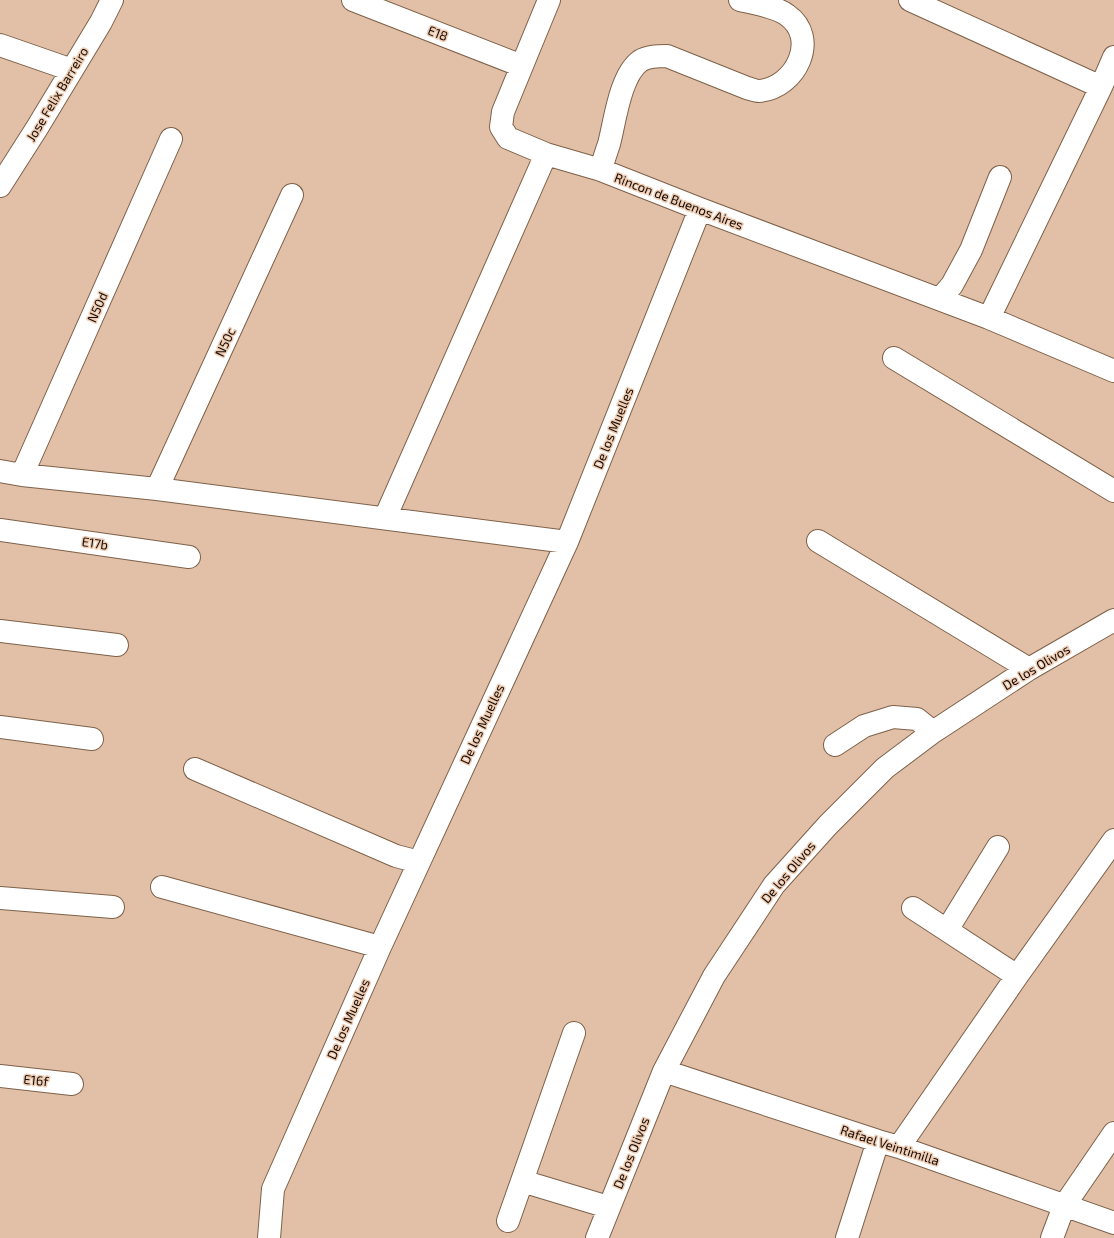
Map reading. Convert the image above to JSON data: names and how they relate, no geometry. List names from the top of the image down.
{
  "streets": {
    "street": [
      "E18",
      "Jose Felix Barreiro",
      "Rincon de Buenos Aires",
      "N50d",
      "N50c",
      "De los Muelles",
      "E17b",
      "De los Olivos",
      "E16f",
      "Rafael Veintimilla"
    ]
  },
  "crossings": [
    ["E18", "Rincon de Buenos Aires"],
    ["Rincon de Buenos Aires", "De los Muelles"],
    ["De los Olivos", "Rafael Veintimilla"]
  ]
}
